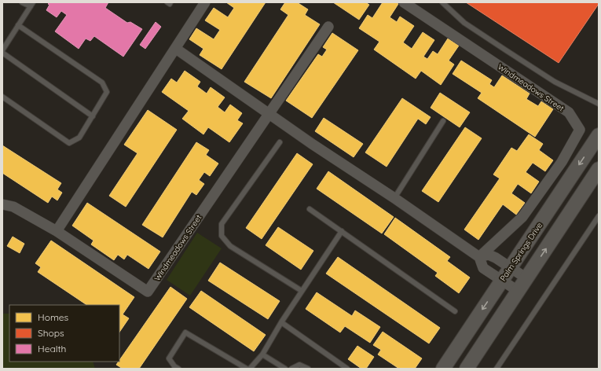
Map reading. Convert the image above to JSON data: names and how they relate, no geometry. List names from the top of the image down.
{
  "streets": {
    "main road": ["Palm Springs Drive"],
    "street": ["Windmeadows Street"]
  },
  "legend": ["Homes", "Shops", "Health"]
}
